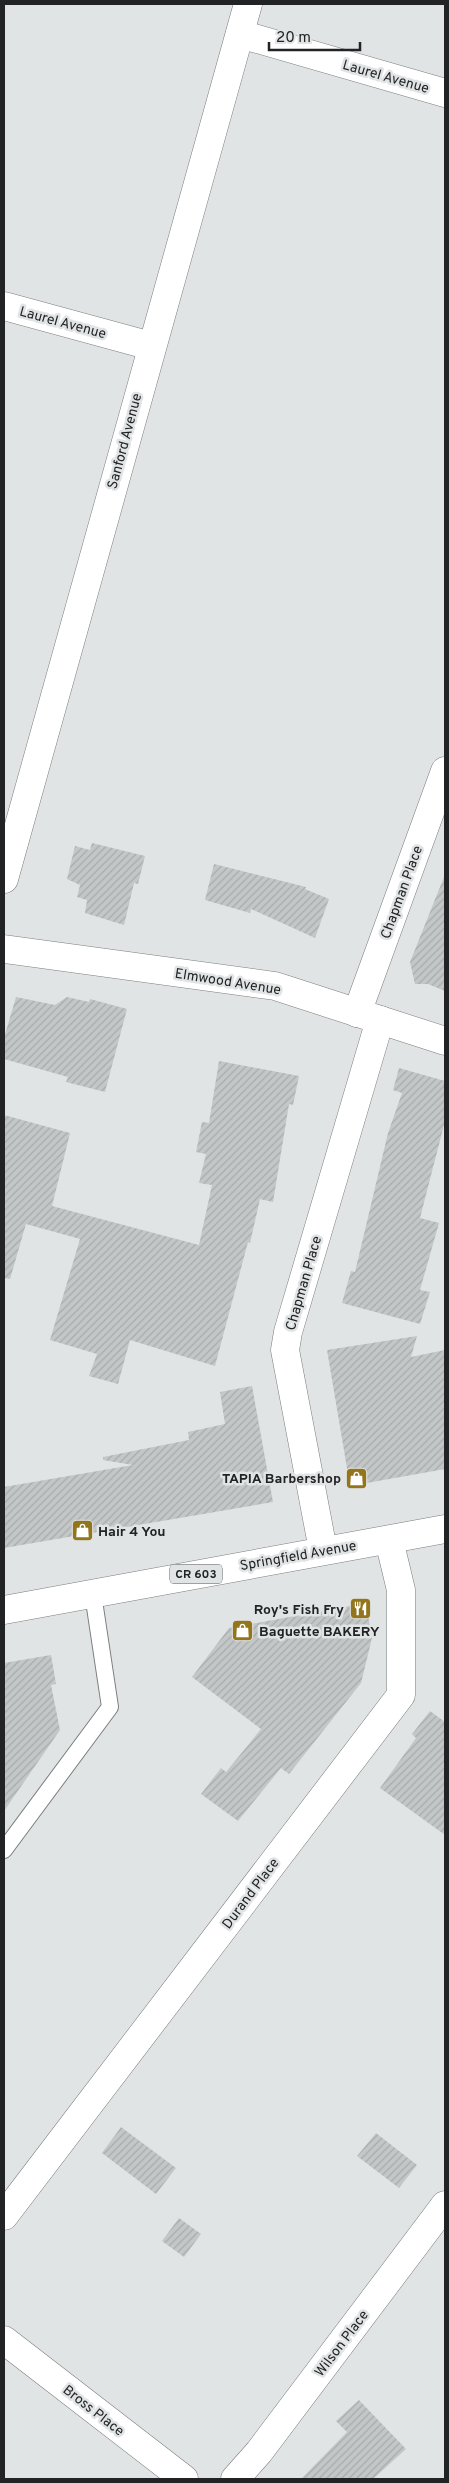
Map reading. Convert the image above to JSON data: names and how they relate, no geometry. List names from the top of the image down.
{
  "streets": {
    "street": [
      "Laurel Avenue",
      "Sanford Avenue",
      "Chapman Place",
      "Elmwood Avenue",
      "Springfield Avenue",
      "CR 603",
      "Durand Place",
      "Wilson Place",
      "Bross Place"
    ]
  },
  "crossings": [
    ["Laurel Avenue", "Sanford Avenue"],
    ["Chapman Place", "Elmwood Avenue"],
    ["Chapman Place", "Springfield Avenue"],
    ["Springfield Avenue", "Durand Place"]
  ],
  "places": {
    "shop": ["TAPIA Barbershop", "Hair 4 You", "Baguette BAKERY"],
    "restaurant": ["Roy's Fish Fry"]
  },
  "scale_bar": "20 m"
}
